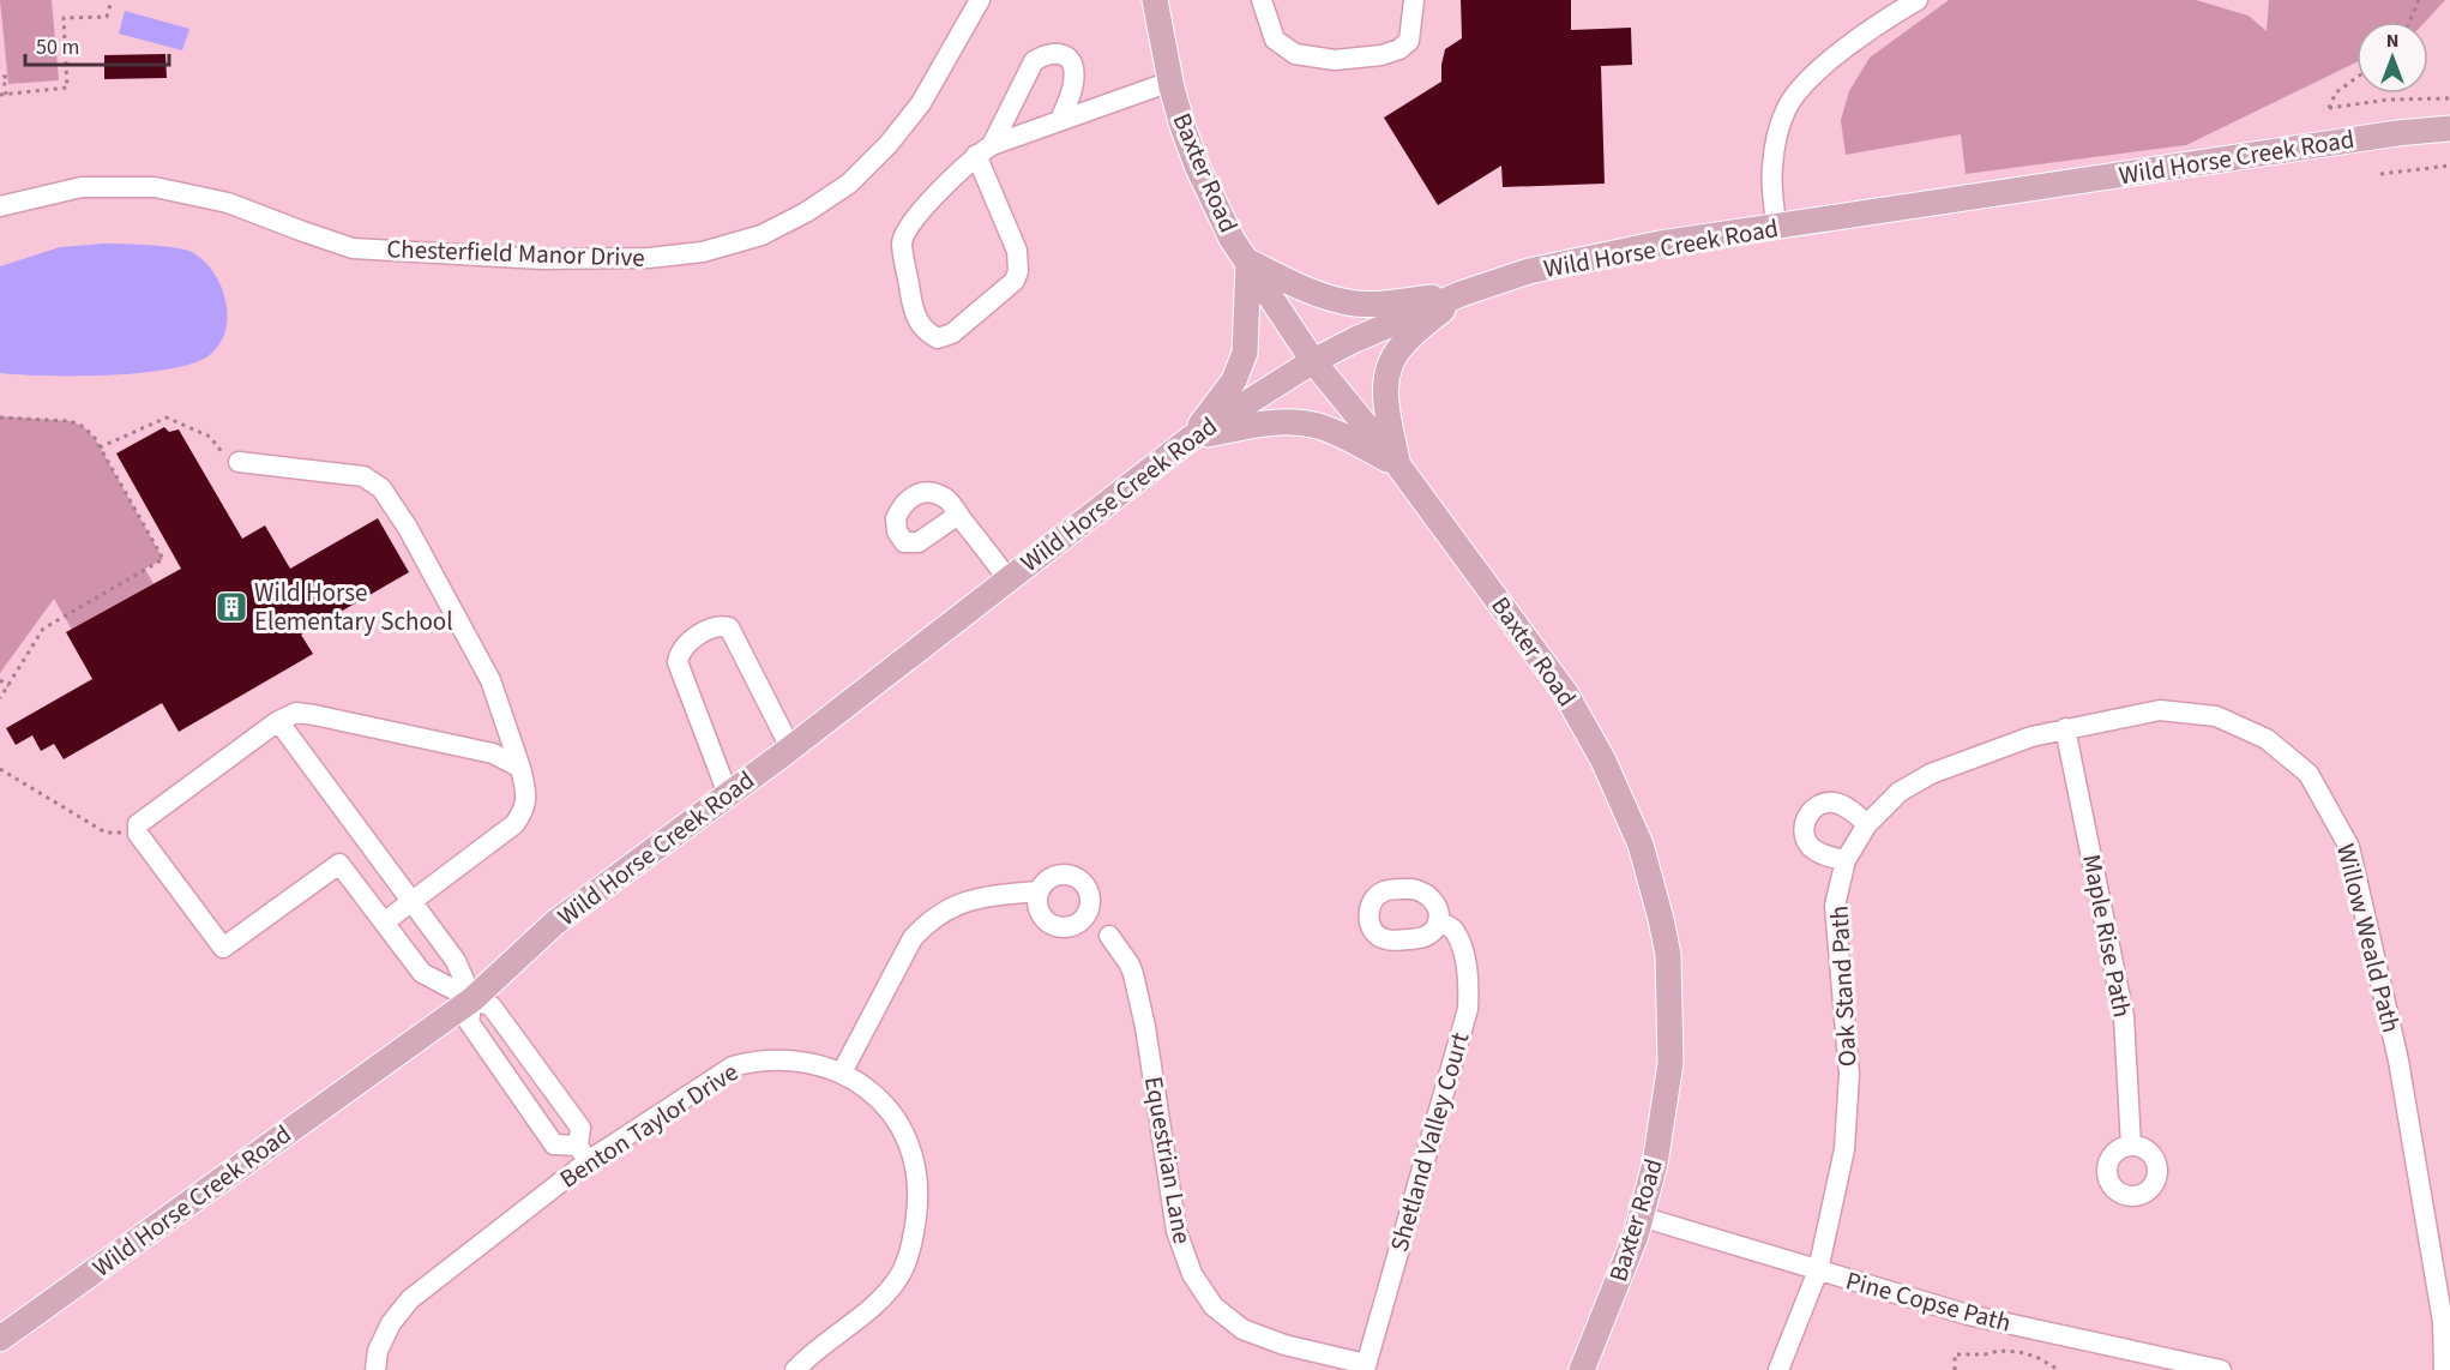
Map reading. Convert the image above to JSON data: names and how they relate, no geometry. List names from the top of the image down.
{
  "streets": {
    "main road": ["Wild Horse Creek Road", "Baxter Road"],
    "street": [
      "Chesterfield Manor Drive",
      "Maple Rise Path",
      "Willow Weald Path",
      "Oak Stand Path",
      "Benton Taylor Drive",
      "Shetland Valley Court",
      "Equestrian Lane",
      "Pine Copse Path"
    ]
  },
  "crossings": [
    ["Wild Horse Creek Road", "Baxter Road"],
    ["Baxter Road", "Pine Copse Path"],
    ["Maple Rise Path", "Willow Weald Path"],
    ["Maple Rise Path", "Oak Stand Path"],
    ["Willow Weald Path", "Oak Stand Path"],
    ["Oak Stand Path", "Pine Copse Path"],
    ["Shetland Valley Court", "Equestrian Lane"]
  ],
  "places": {
    "building": ["Wild Horse Elementary School"]
  },
  "scale_bar": "50 m",
  "north": "top"
}
